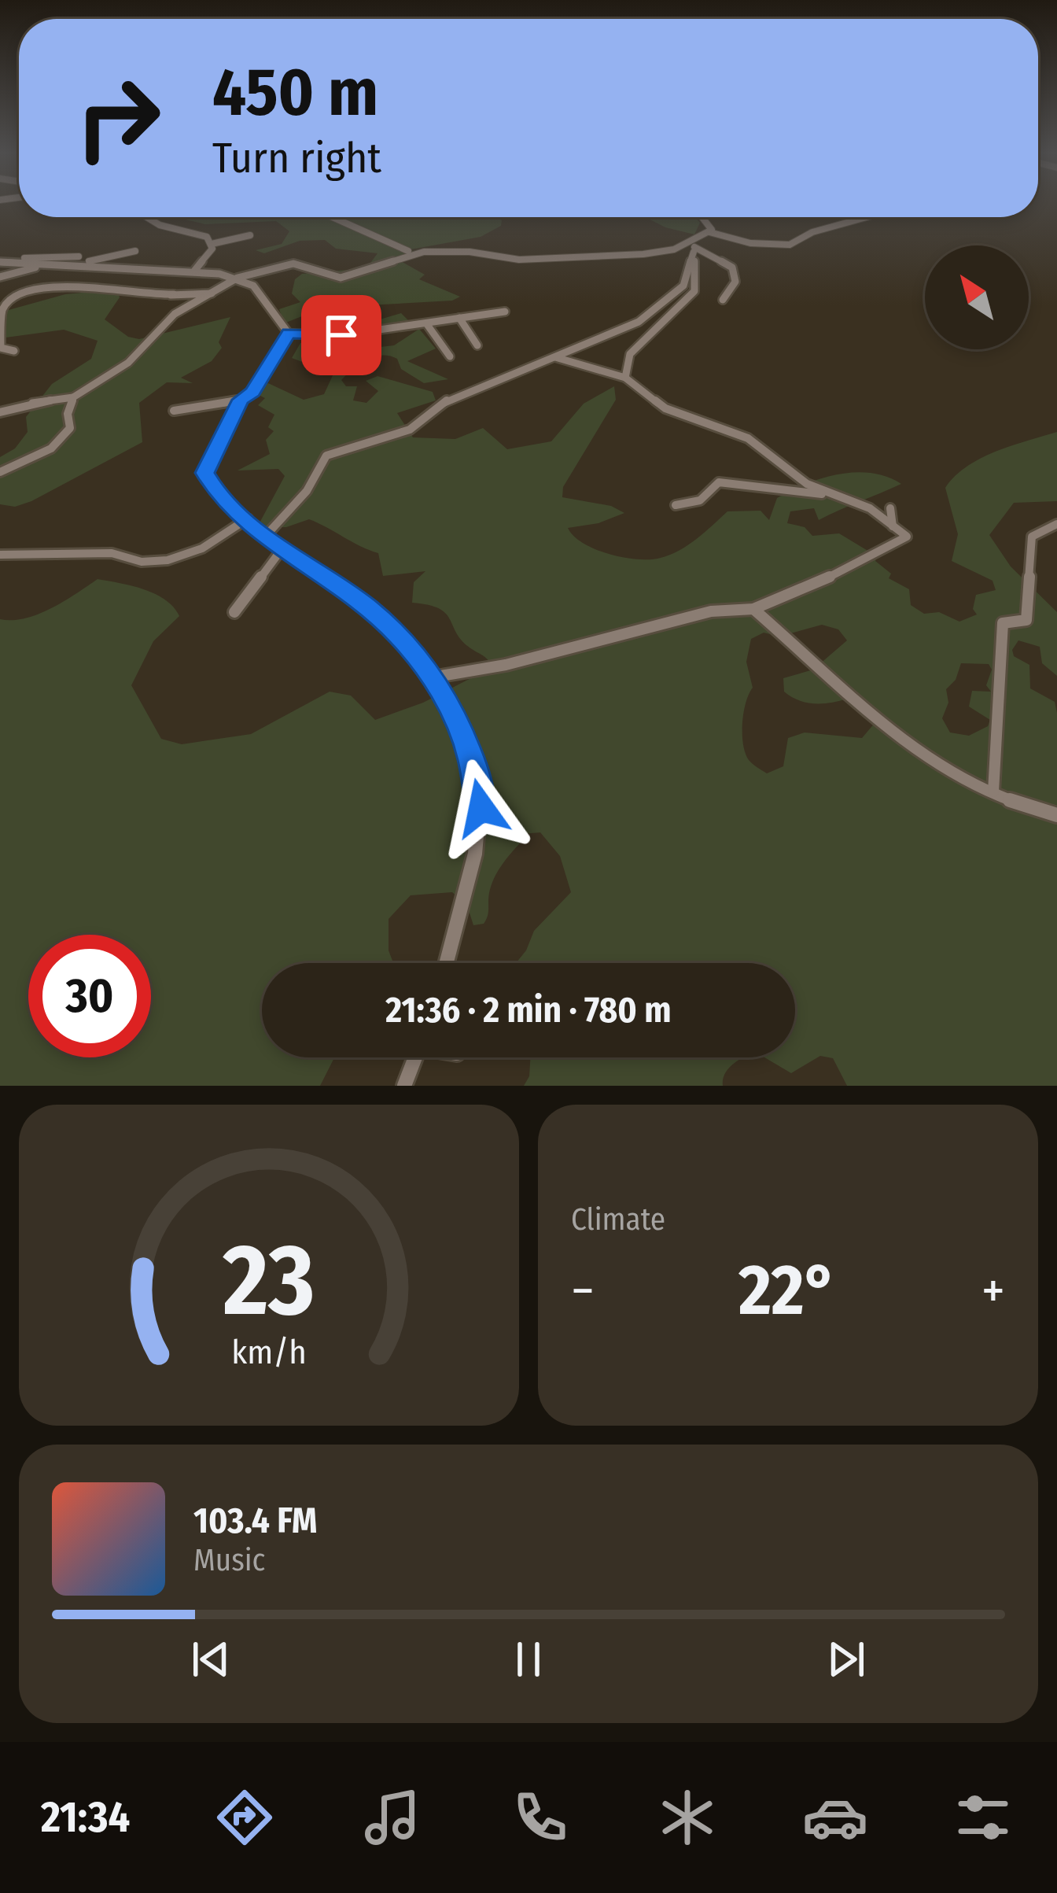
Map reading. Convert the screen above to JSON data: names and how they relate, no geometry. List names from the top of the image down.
{
  "north": "top left",
  "page": {
    "turn": ["450 m", "Turn right"],
    "limit": "30",
    "trip": "21:36 · 2 min · 780 m",
    "tile": "Climate",
    "heat": ["−", "22°", "+"],
    "song": ["103.4 FM", "Music"],
    "tabs": "21:34",
    "gauge": ["23", "km/h"]
  }
}
